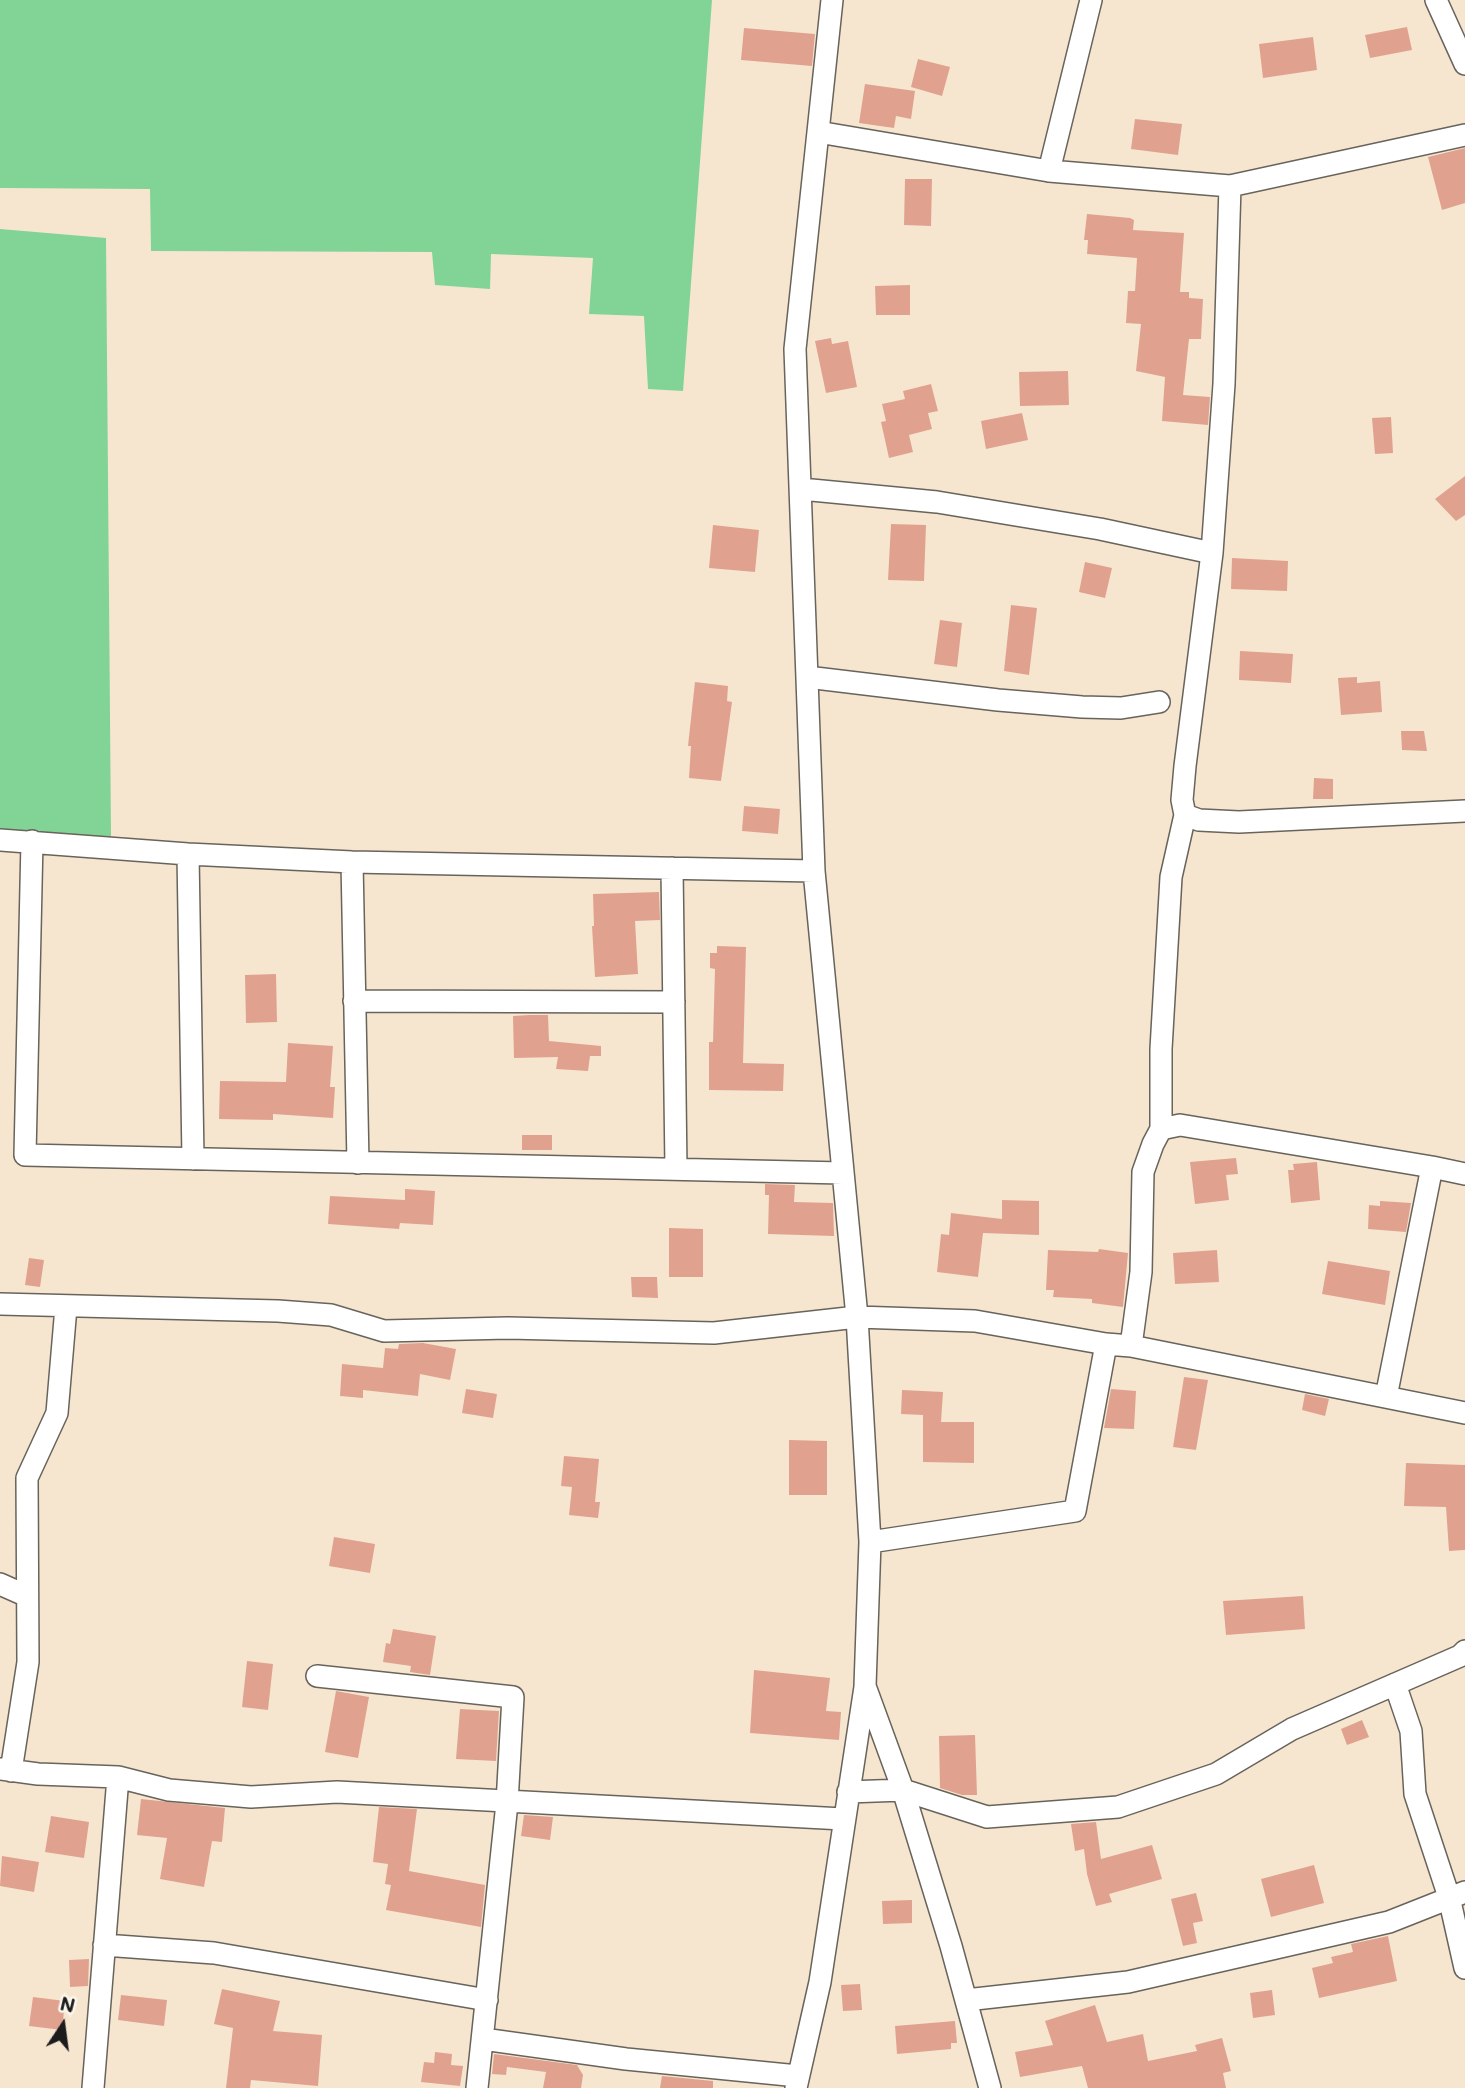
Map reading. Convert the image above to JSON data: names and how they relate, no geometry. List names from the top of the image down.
{
  "north": "top"
}
